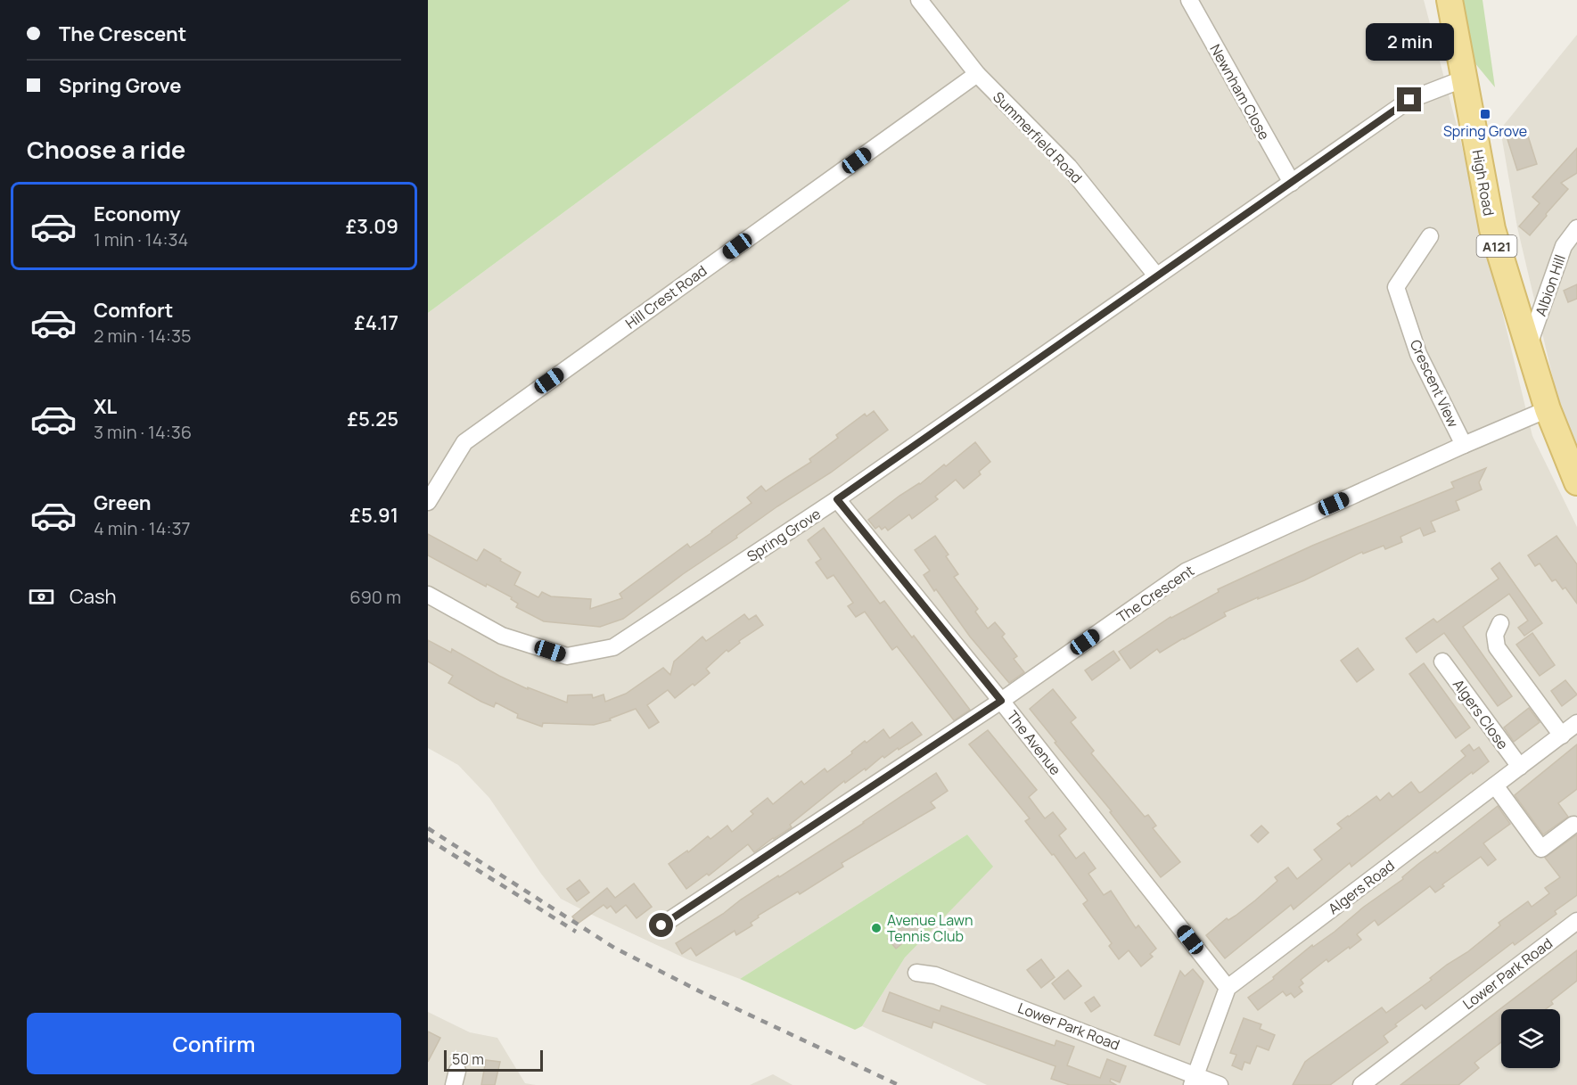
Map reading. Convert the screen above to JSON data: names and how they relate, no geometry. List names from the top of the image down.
{
  "streets": {
    "main road": ["High Road", "A121"],
    "street": [
      "Newnham Close",
      "Summerfield Road",
      "Albion Hill",
      "Hill Crest Road",
      "Crescent View",
      "Spring Grove",
      "The Crescent",
      "Algers Close",
      "The Avenue",
      "Algers Road",
      "Lower Park Road"
    ]
  },
  "crossings": [
    ["Newnham Close", "Spring Grove"],
    ["Summerfield Road", "Hill Crest Road"],
    ["Summerfield Road", "Spring Grove"],
    ["High Road", "Albion Hill"],
    ["High Road", "Spring Grove"],
    ["High Road", "The Crescent"],
    ["Crescent View", "The Crescent"],
    ["Spring Grove", "The Avenue"],
    ["The Crescent", "The Avenue"],
    ["Algers Close", "Algers Road"],
    ["The Avenue", "Algers Road"]
  ],
  "places": {
    "transit": ["Spring Grove"],
    "other": ["Avenue Lawn Tennis Club"]
  },
  "scale_bar": "50 m",
  "page": {
    "banner": ["The Crescent", "Spring Grove"],
    "bubble": "2 min",
    "heading": "Choose a ride",
    "list": [
      {
        "name": "Economy",
        "note": "1 min · 14:34",
        "value": "£3.09"
      },
      {
        "name": "Comfort",
        "note": "2 min · 14:35",
        "value": "£4.17"
      },
      {
        "name": "XL",
        "note": "3 min · 14:36",
        "value": "£5.25"
      },
      {
        "name": "Green",
        "note": "4 min · 14:37",
        "value": "£5.91"
      }
    ],
    "pay": ["Cash", "690 m"],
    "buttons": "Confirm",
    "scale": "50 m"
  }
}
